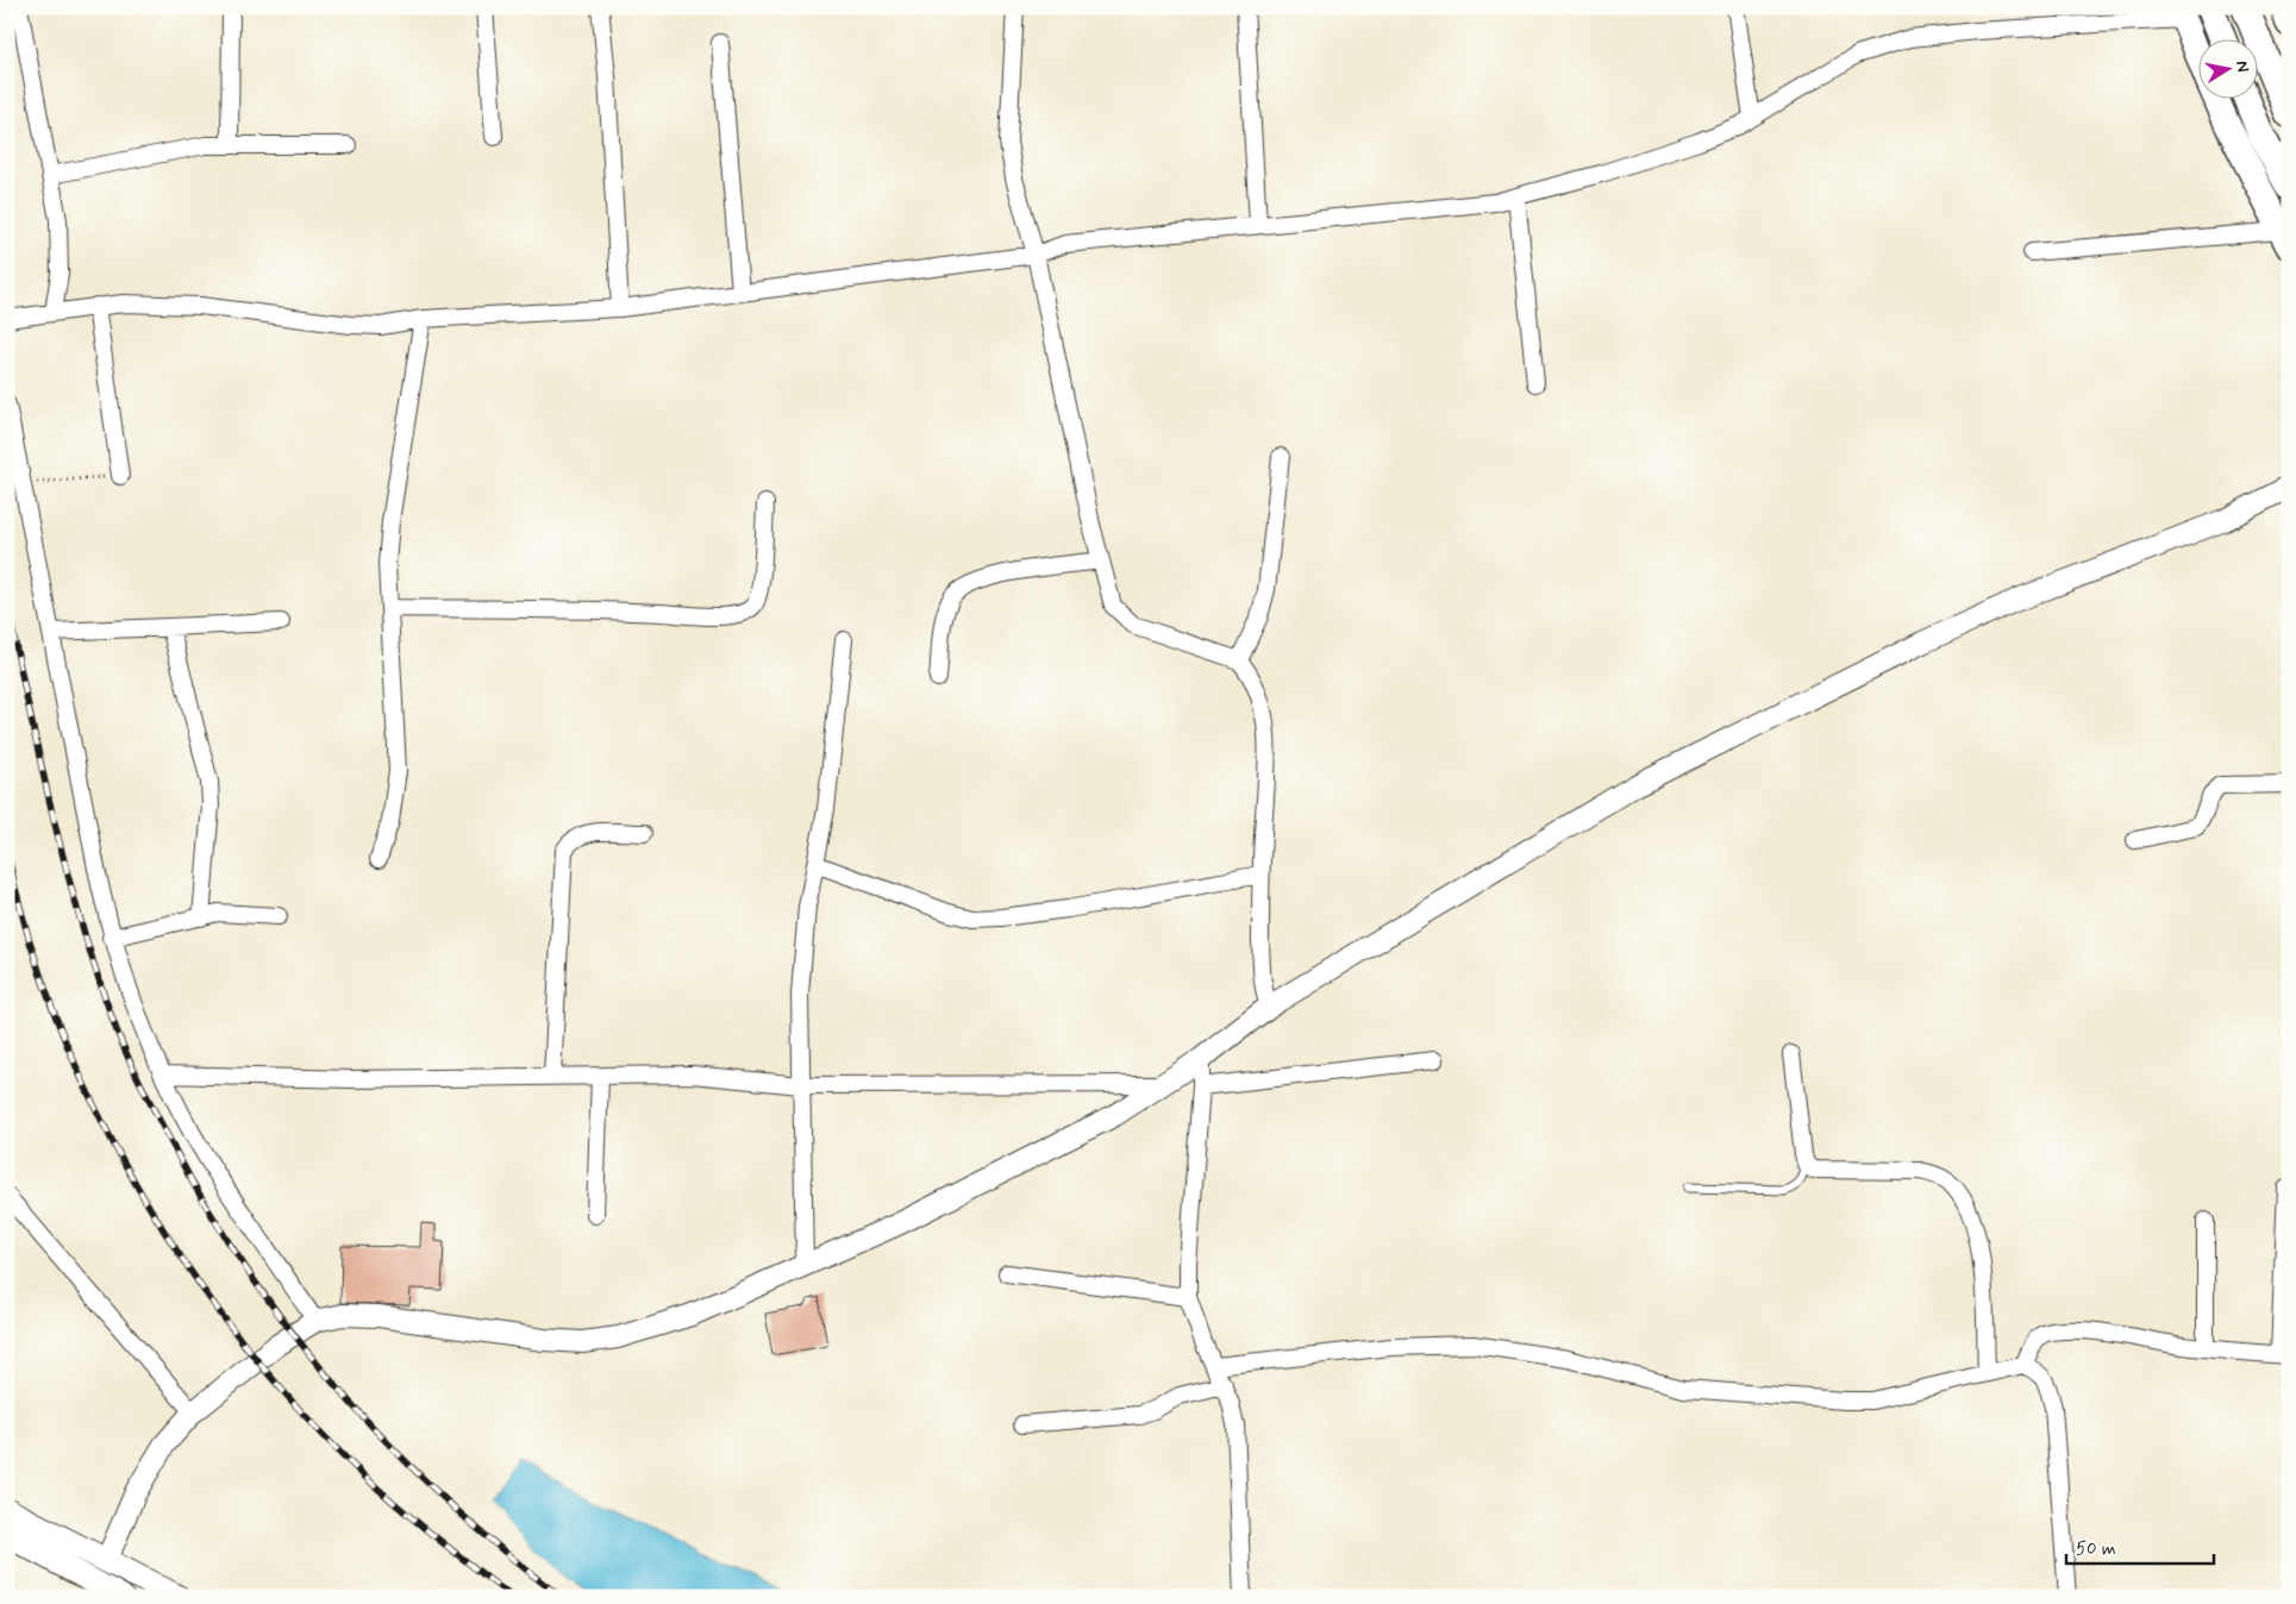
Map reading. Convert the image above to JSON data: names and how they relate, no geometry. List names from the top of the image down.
{
  "scale_bar": "50 m",
  "north": "right"
}
